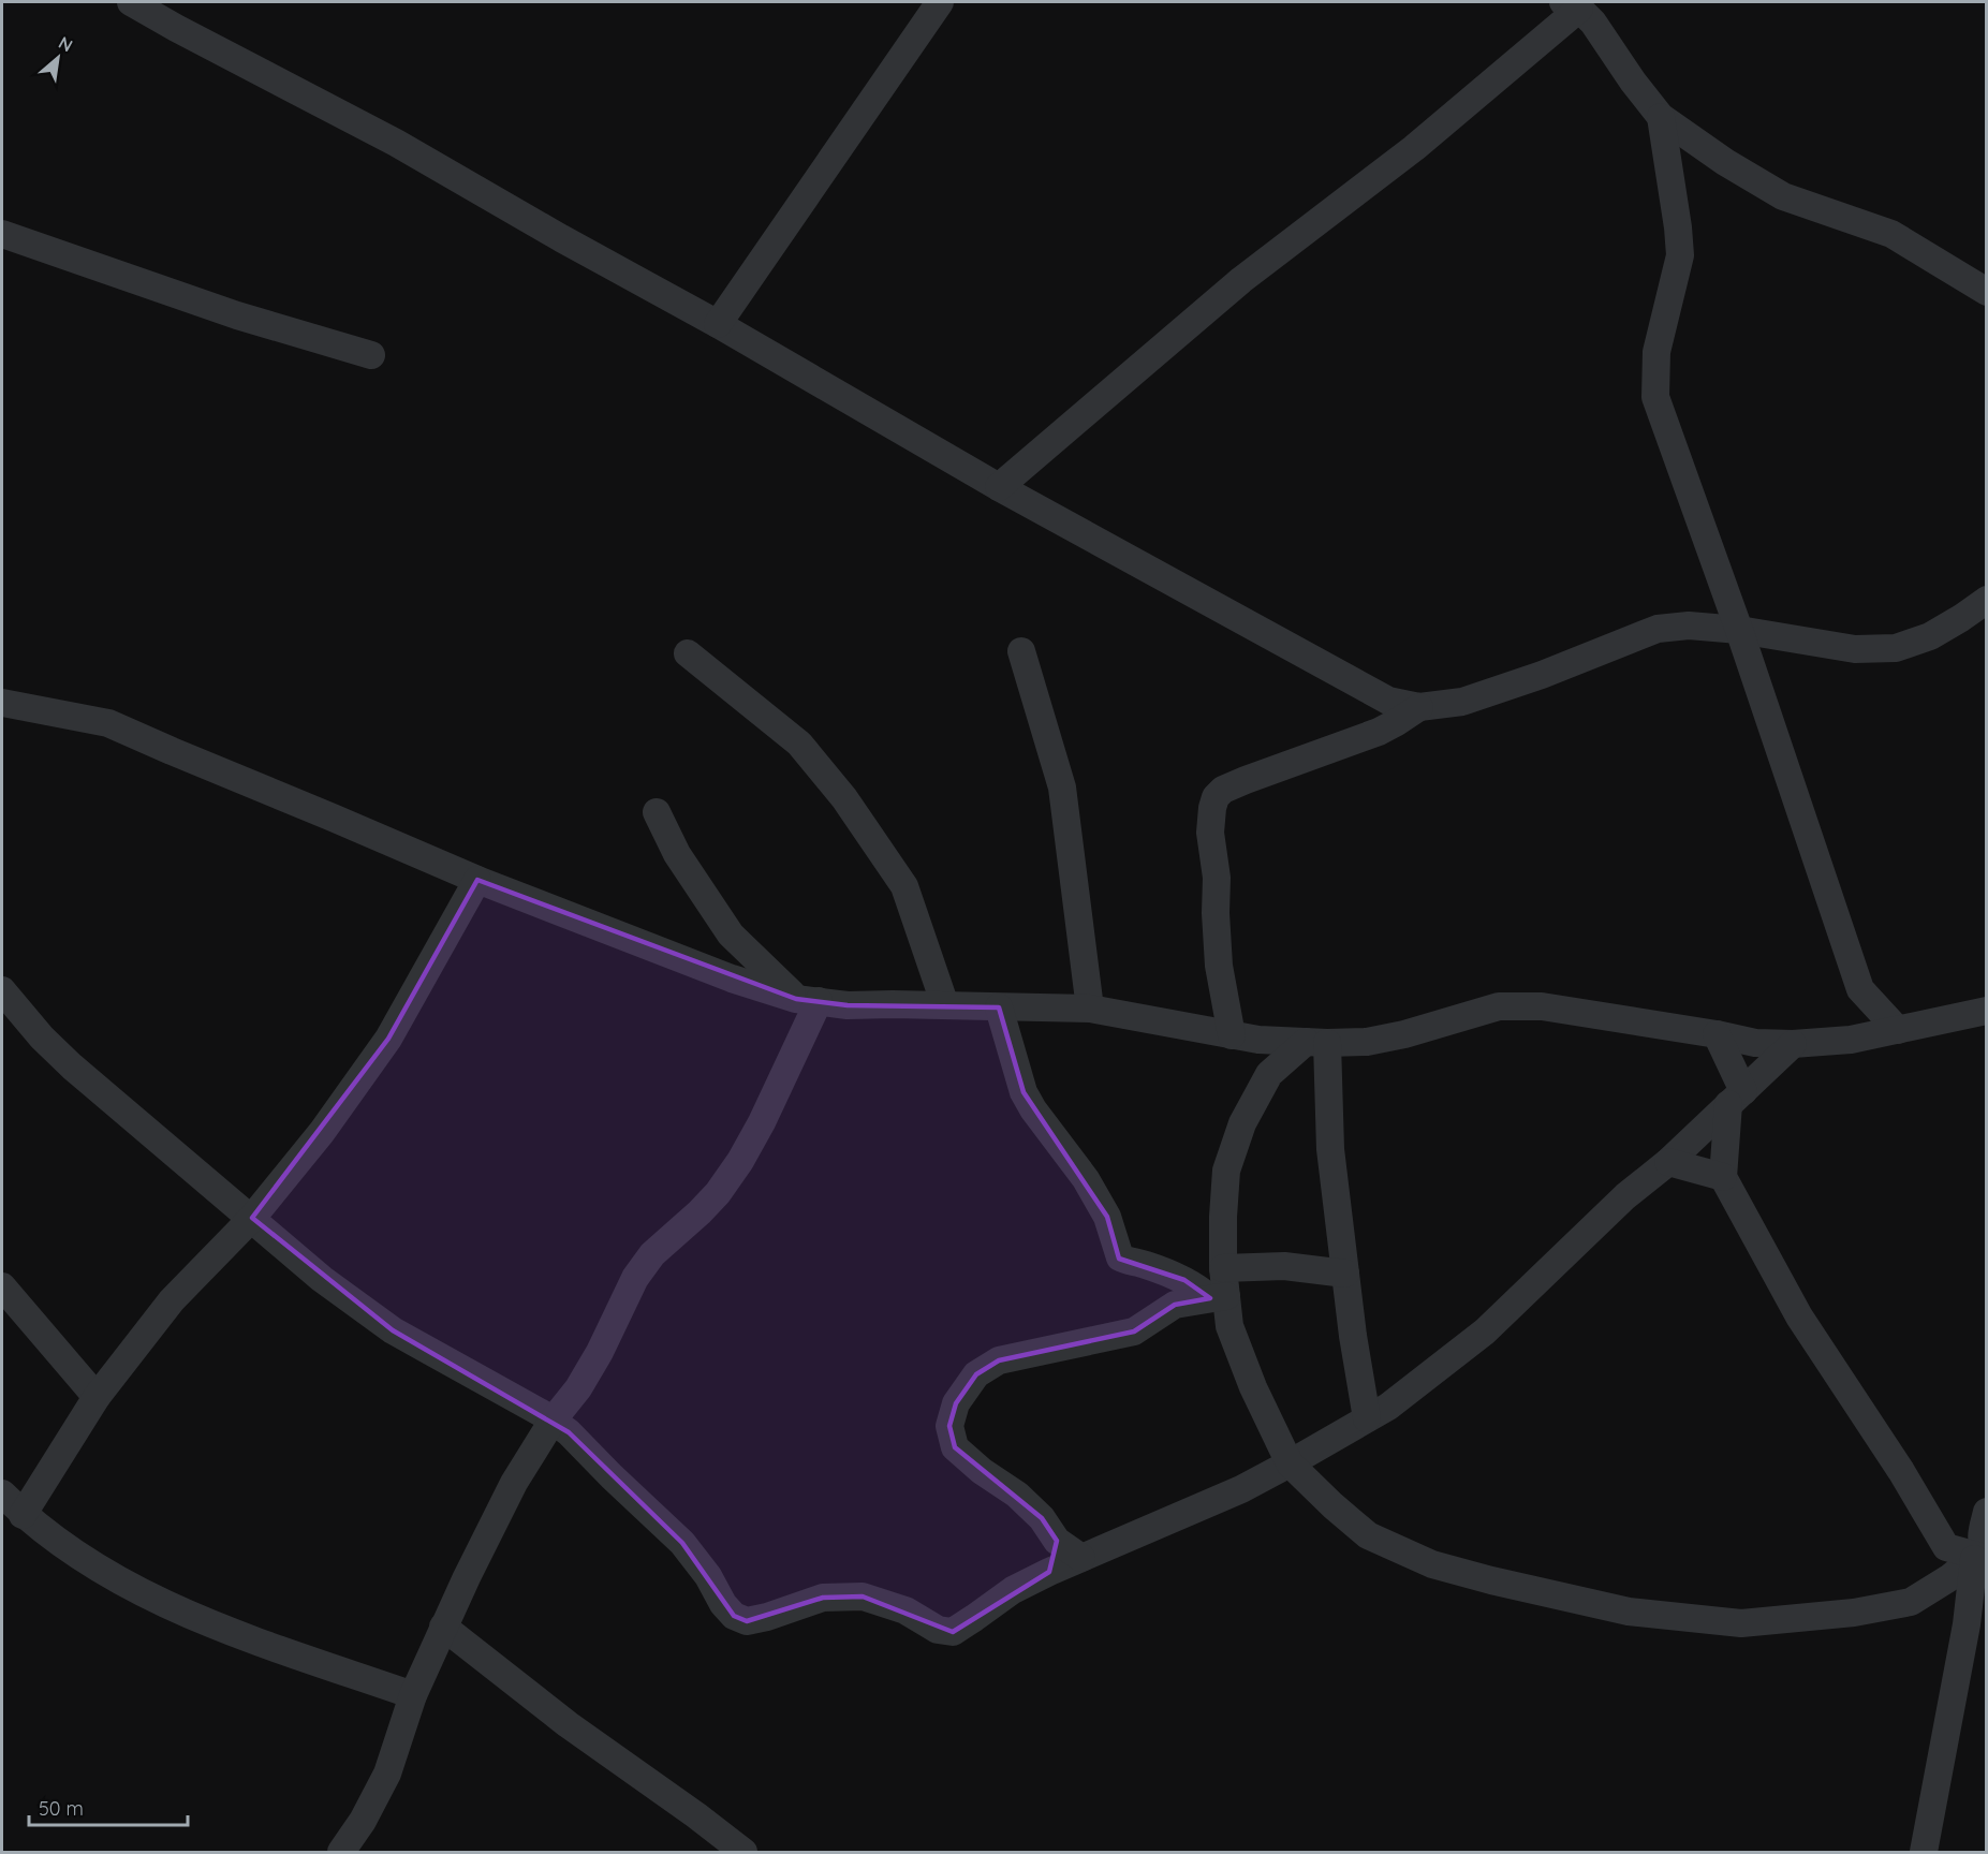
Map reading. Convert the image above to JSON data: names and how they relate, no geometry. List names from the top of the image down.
{
  "scale_bar": "50 m",
  "north": "top right"
}
